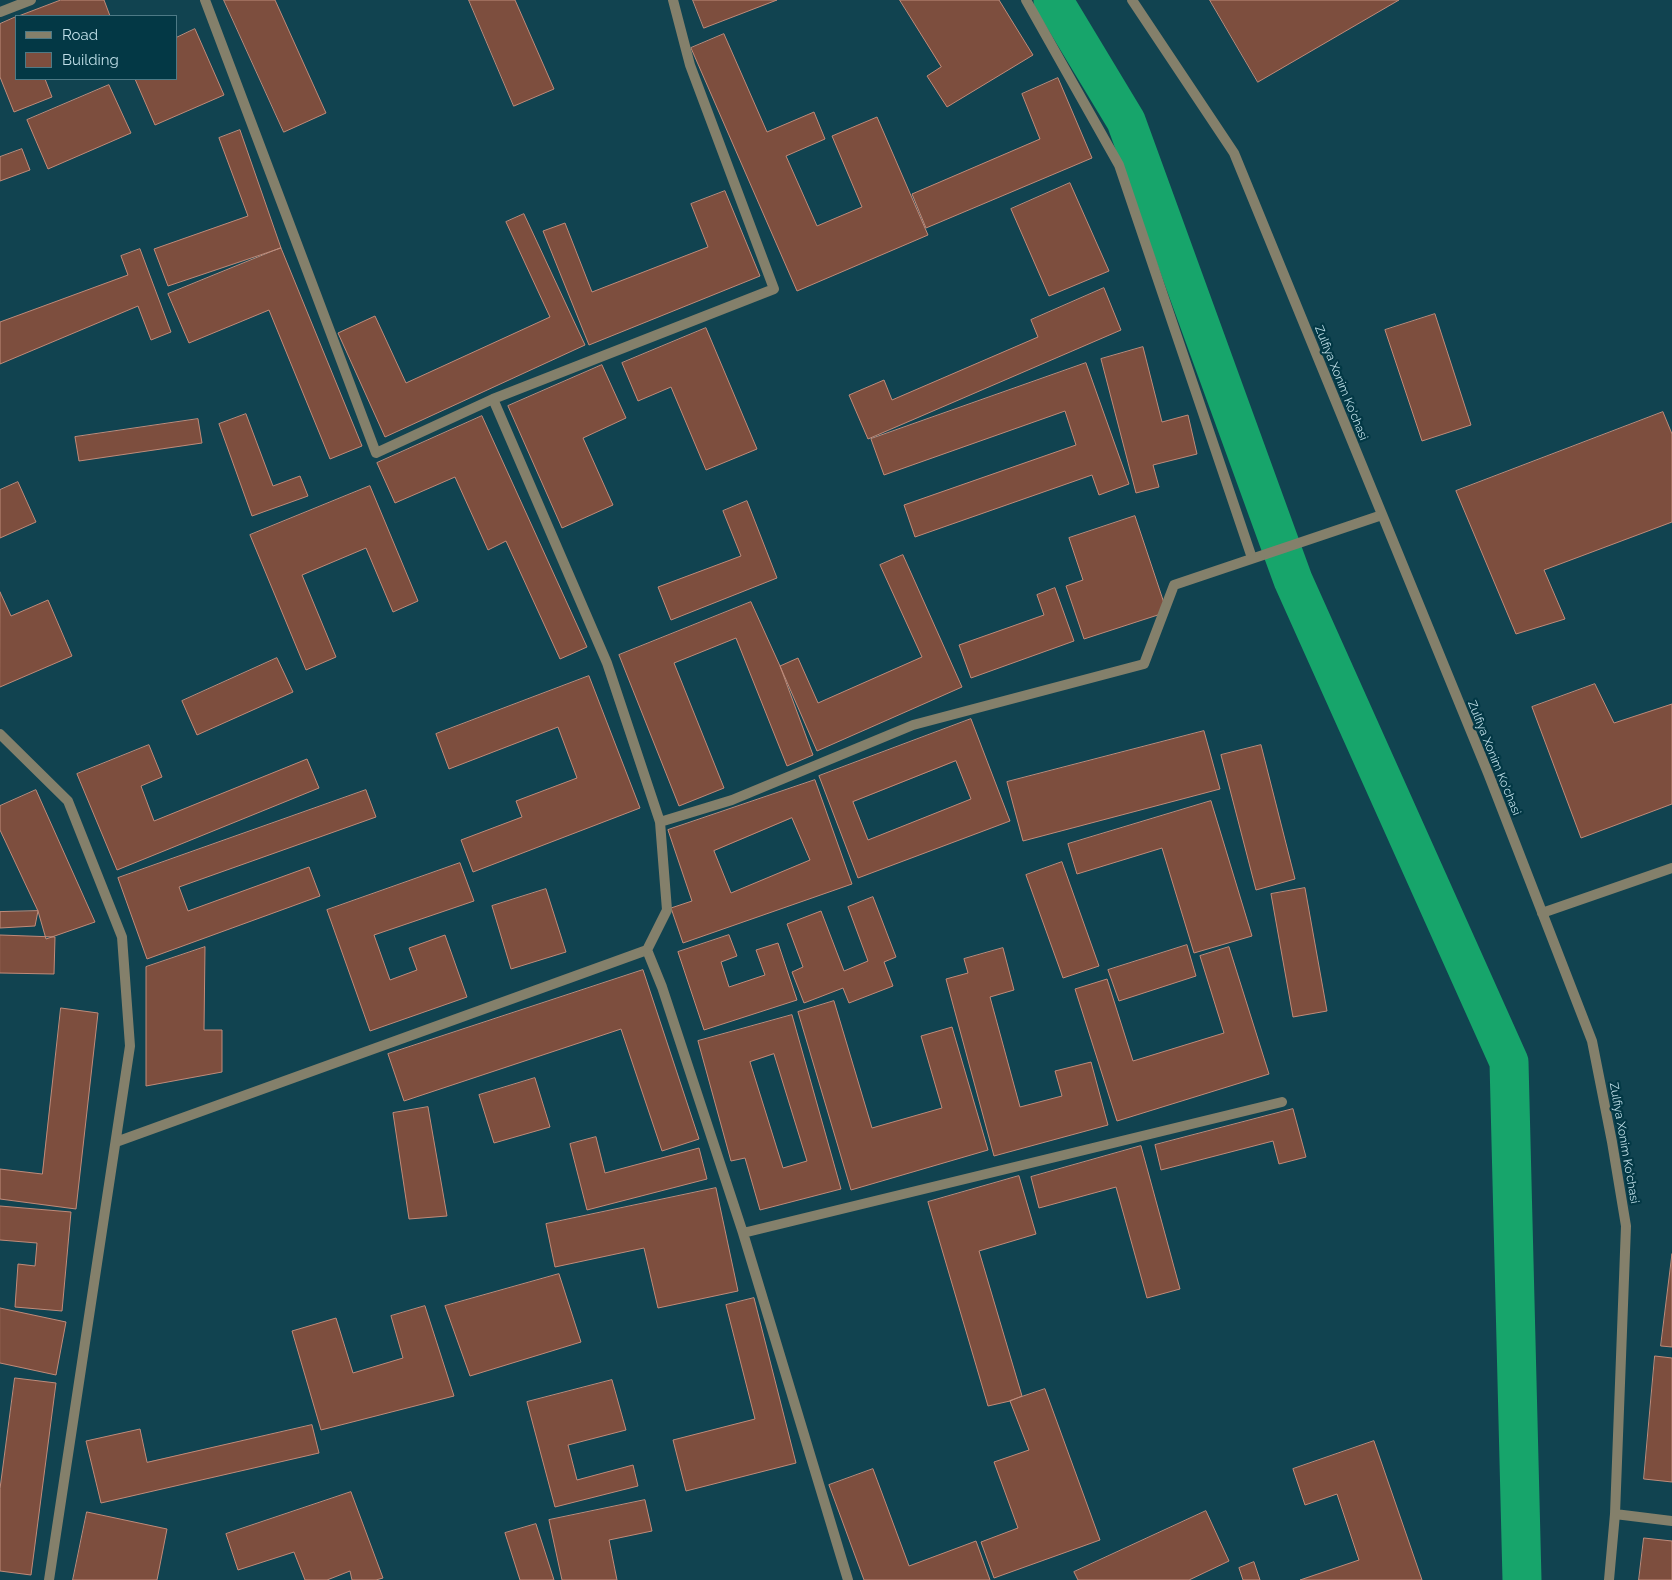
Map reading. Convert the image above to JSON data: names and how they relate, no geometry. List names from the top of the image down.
{
  "streets": {
    "street": ["Zulfiya Xonim Ko'chasi"]
  },
  "legend": ["Road", "Building"]
}
